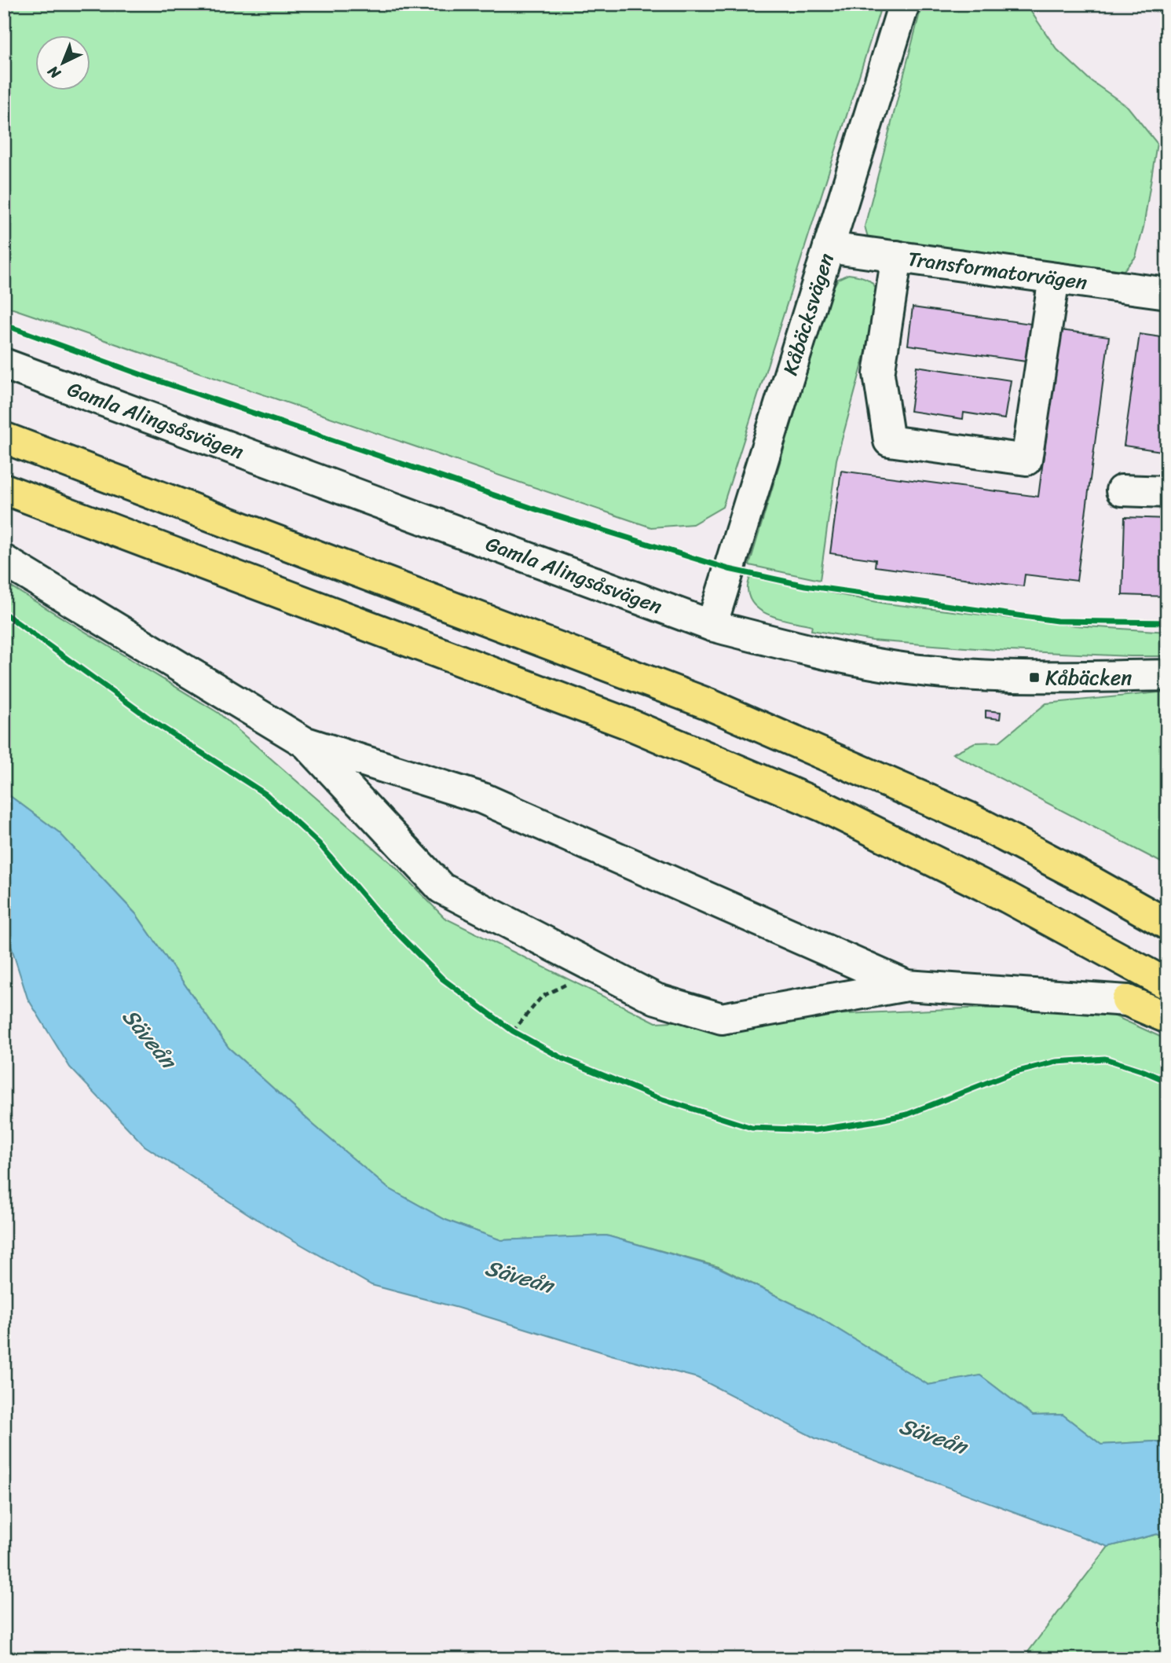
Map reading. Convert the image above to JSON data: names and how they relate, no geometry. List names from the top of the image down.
{
  "streets": {
    "street": ["Transformatorvägen", "Kåbäcksvägen", "Gamla Alingsåsvägen"]
  },
  "crossings": [
    ["Transformatorvägen", "Kåbäcksvägen"],
    ["Kåbäcksvägen", "Gamla Alingsåsvägen"]
  ],
  "water": ["Säveån"],
  "places": {
    "transit": ["Kåbäcken"]
  },
  "north": "bottom left"
}
